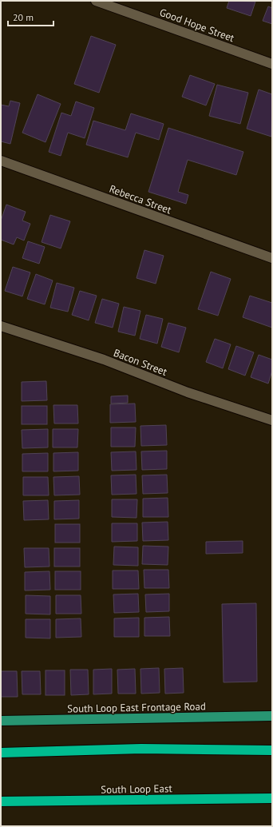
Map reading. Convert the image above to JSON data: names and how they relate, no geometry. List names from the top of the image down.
{
  "streets": {
    "highway": ["South Loop East"],
    "main road": ["South Loop East Frontage Road"],
    "street": ["Good Hope Street", "Rebecca Street", "Bacon Street"]
  },
  "scale_bar": "20 m"
}
